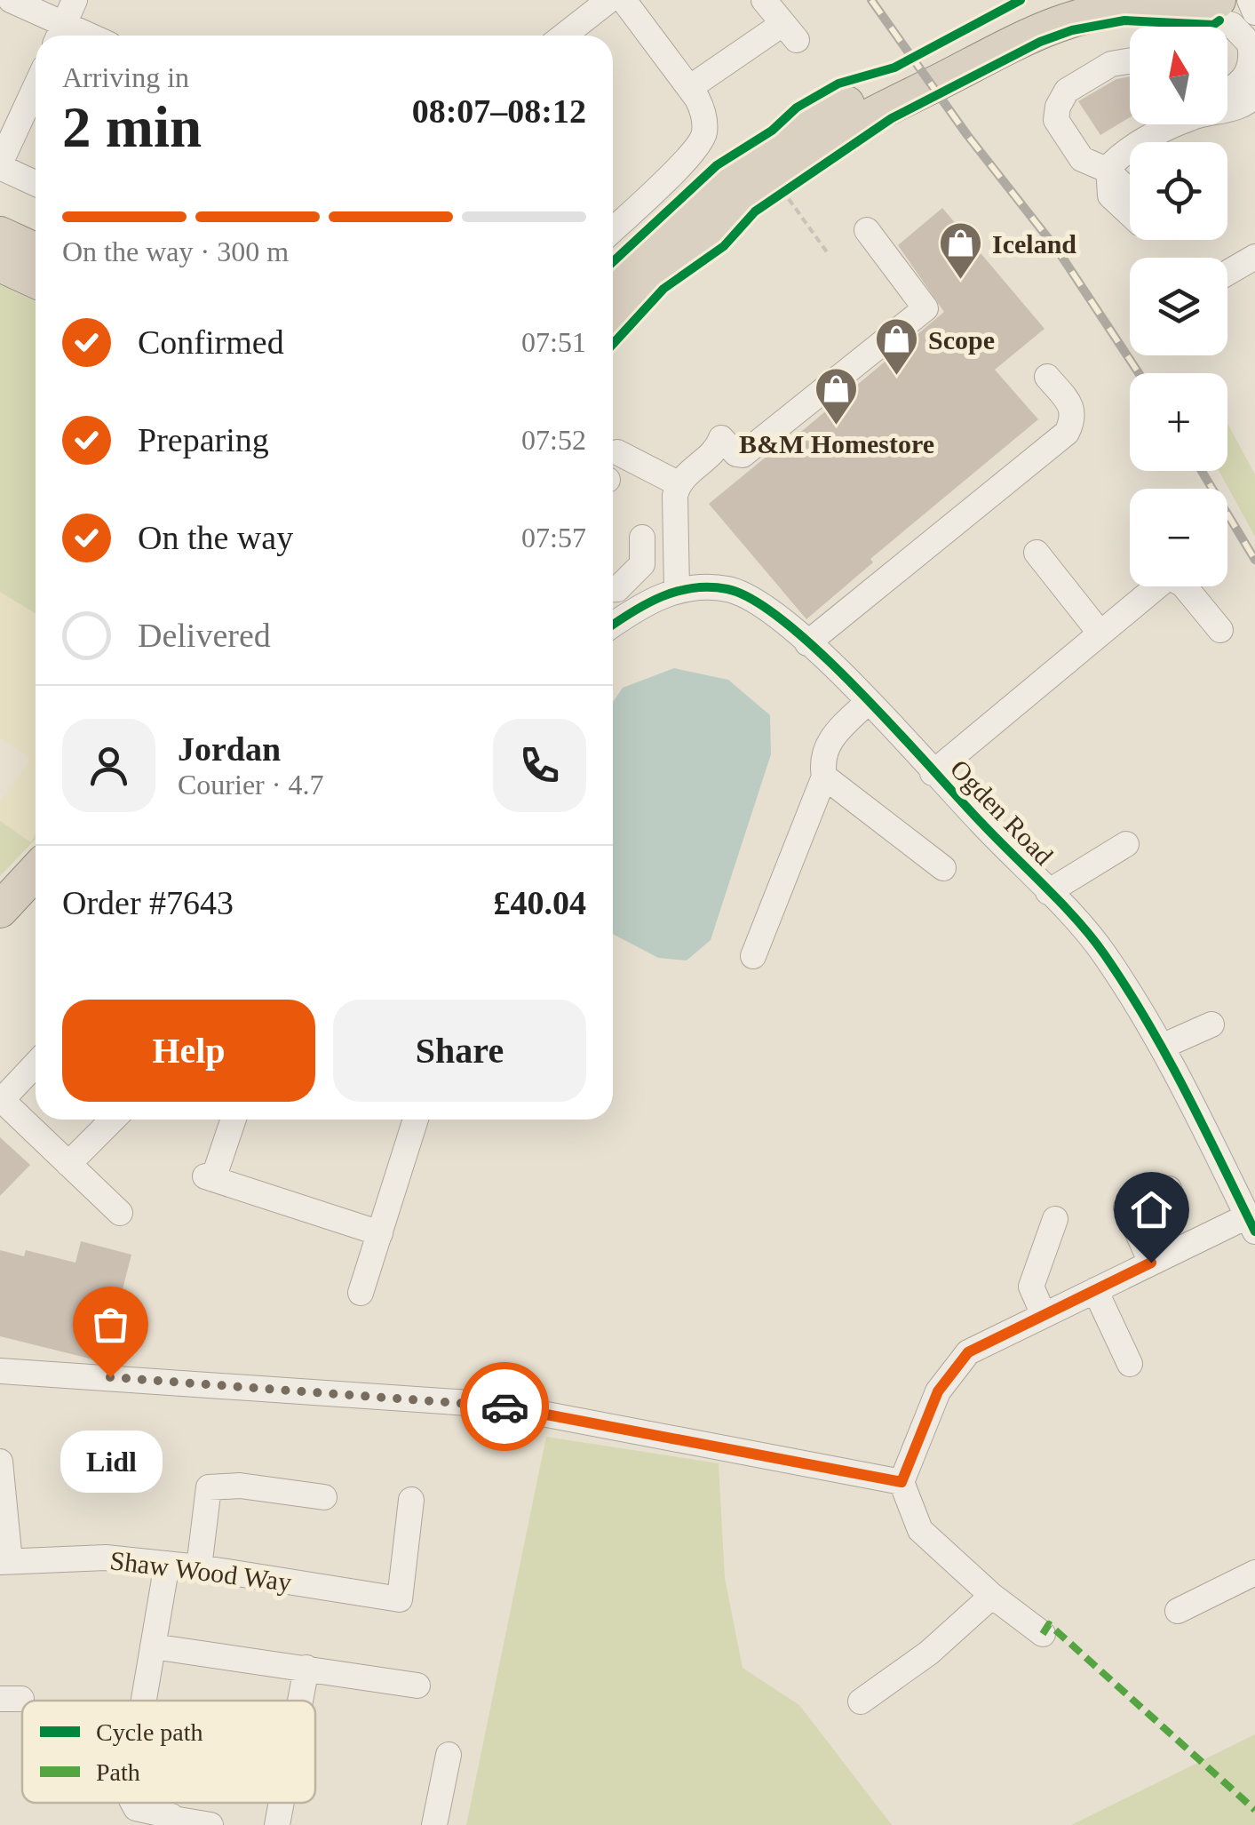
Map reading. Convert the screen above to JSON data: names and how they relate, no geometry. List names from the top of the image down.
{
  "streets": {
    "street": ["Ogden Road", "Shaw Wood Way"]
  },
  "places": {
    "shop": ["Iceland", "Scope", "B&M Homestore"],
    "other": ["Lidl"]
  },
  "legend": ["Cycle path", "Path"],
  "north": "top",
  "page": {
    "map_buttons": ["+", "−"],
    "heading": ["2 min", "Arriving in", "08:07–08:12"],
    "panel": [
      "Jordan",
      "Courier · 4.7",
      "Order #7643",
      "£40.04"
    ],
    "bar": "On the way · 300 m",
    "list": [
      ["Confirmed", "07:51"],
      ["Preparing", "07:52"],
      ["On the way", "07:57"],
      "Delivered"
    ],
    "buttons": ["Help", "Share"],
    "bubble": "Lidl"
  }
}
